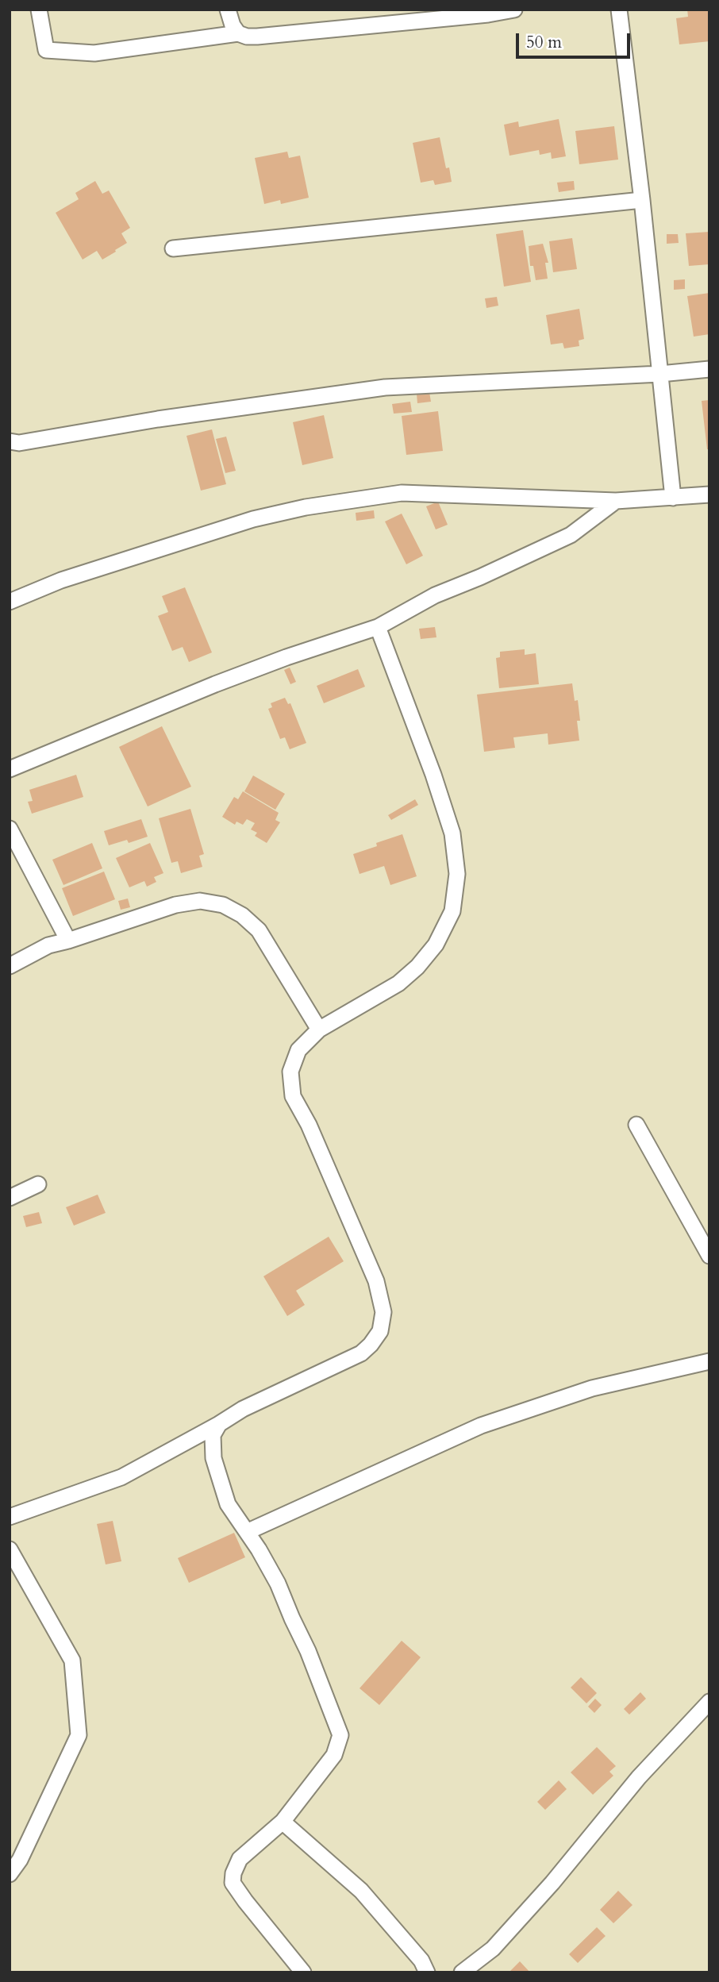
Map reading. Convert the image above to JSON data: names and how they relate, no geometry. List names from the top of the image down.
{
  "scale_bar": "50 m"
}
